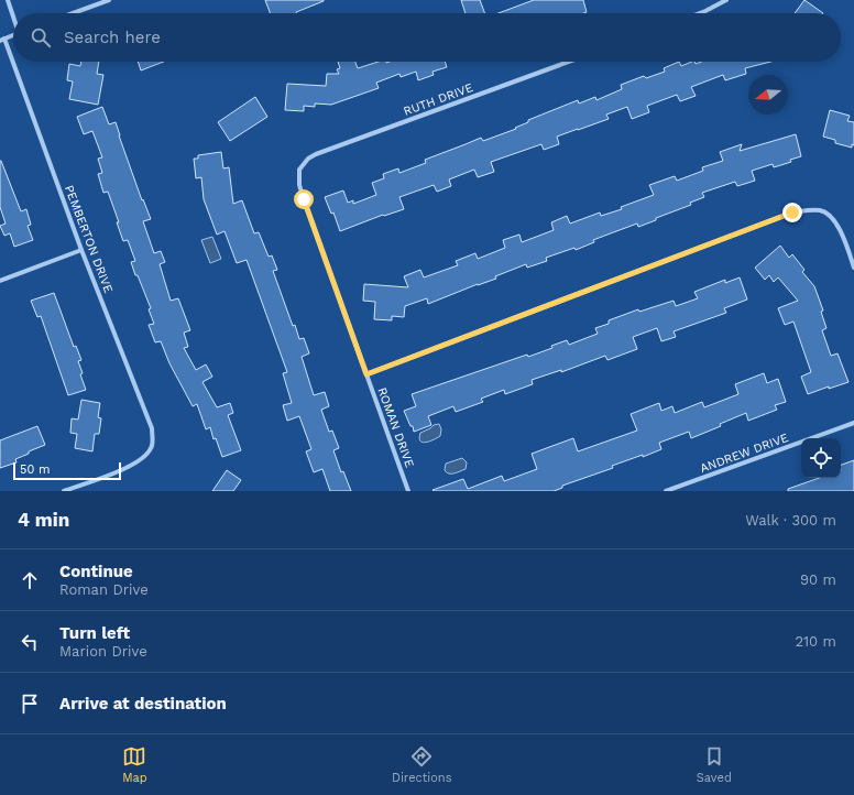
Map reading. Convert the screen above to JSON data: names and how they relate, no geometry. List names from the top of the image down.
{
  "streets": {
    "street": [
      "RUTH DRIVE",
      "PEMBERTON DRIVE",
      "ROMAN DRIVE",
      "ANDREW DRIVE"
    ]
  },
  "crossings": [
    ["RUTH DRIVE", "ROMAN DRIVE"]
  ],
  "scale_bar": "50 m",
  "north": "left",
  "page": {
    "search": "Search here",
    "scale": "50 m",
    "heading": ["4 min", "Walk · 300 m"],
    "list": [
      ["Continue", "Roman Drive", "90 m"],
      ["Turn left", "Marion Drive", "210 m"],
      "Arrive at destination"
    ],
    "nav": ["Map", "Directions", "Saved"]
  }
}
